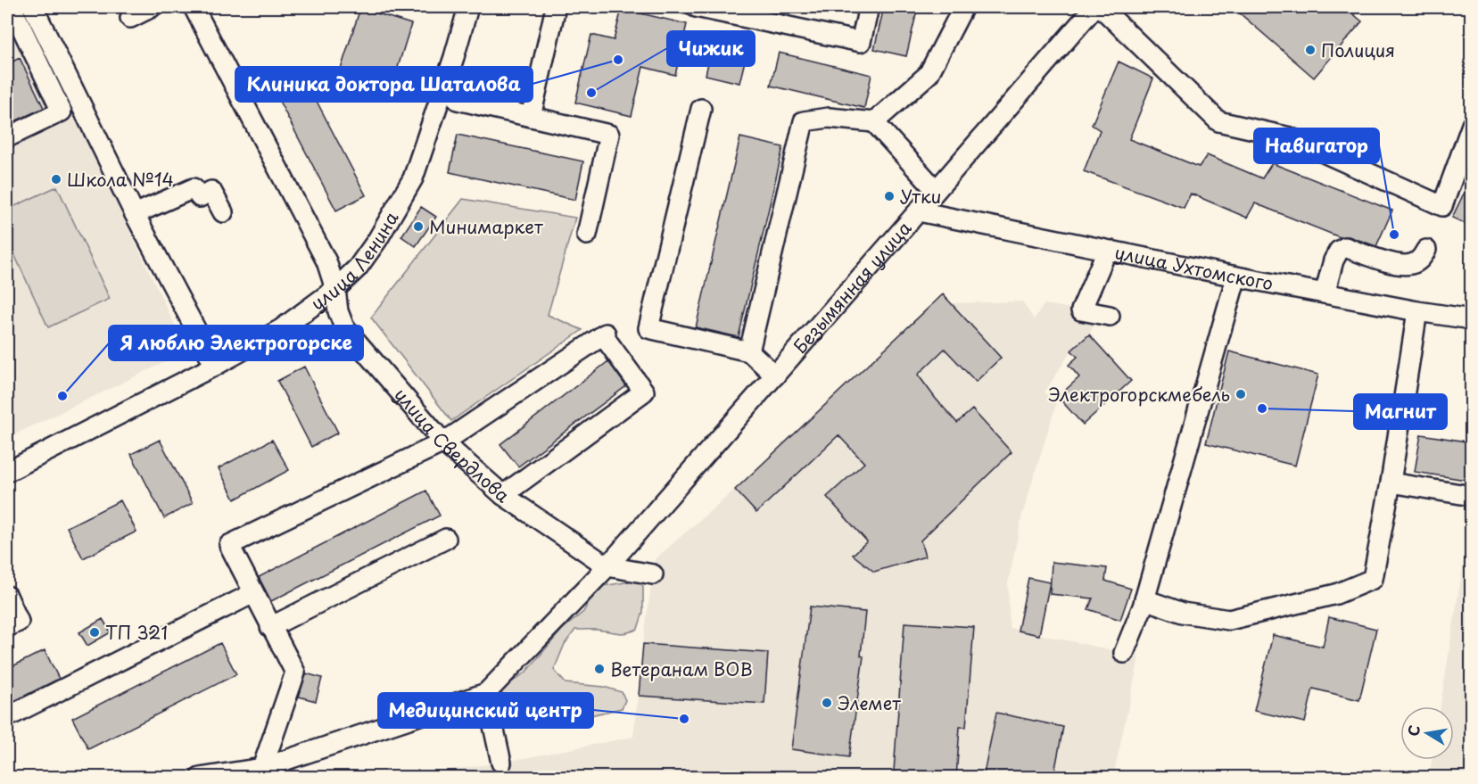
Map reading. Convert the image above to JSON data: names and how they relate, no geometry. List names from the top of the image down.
{
  "streets": {
    "street": [
      "улица Ленина",
      "улица Ухтомского",
      "Безымянная улица",
      "улица Свердлова"
    ]
  },
  "crossings": [
    ["улица Ленина", "улица Свердлова"],
    ["улица Ухтомского", "Безымянная улица"],
    ["Безымянная улица", "улица Свердлова"]
  ],
  "places": [
    "Полиция",
    "Клиника доктора Шаталова",
    "Чижик",
    "Школа №14",
    "Утки",
    "Минимаркет",
    "Навигатор",
    "Электрогорскмебель",
    "Я люблю Электрогорске",
    "Магнит",
    "ТП 321",
    "Ветеранам ВОВ",
    "Элемет",
    "Медицинский центр"
  ],
  "north": "left"
}
